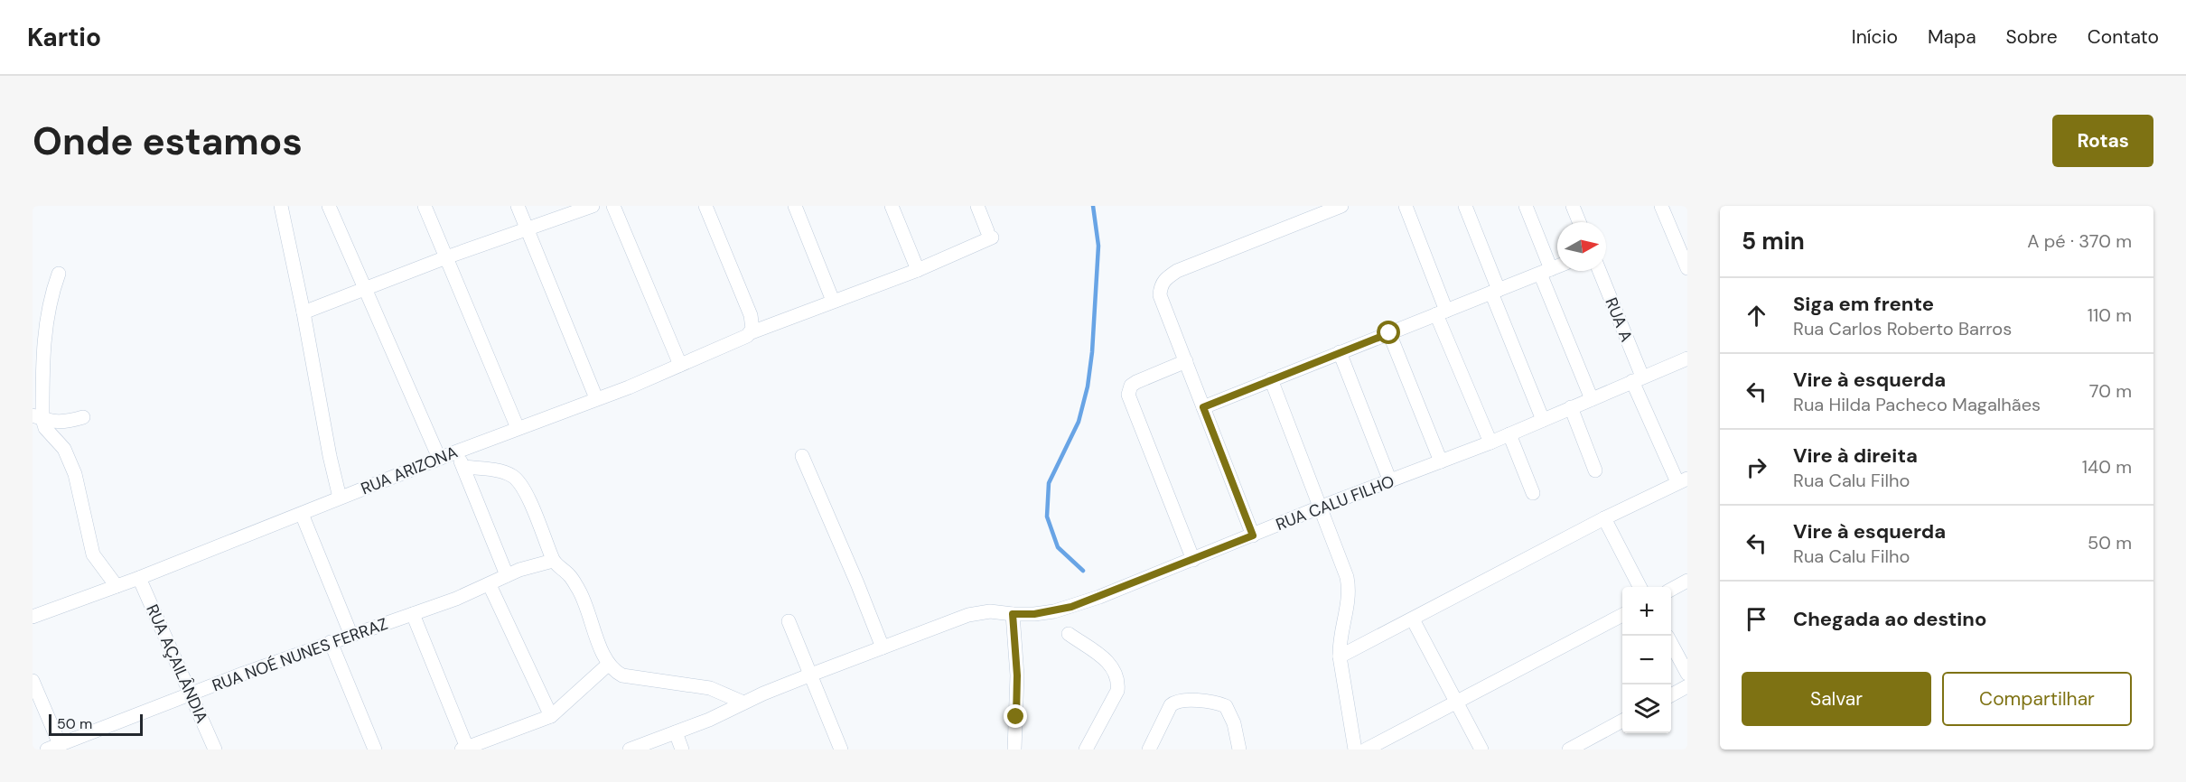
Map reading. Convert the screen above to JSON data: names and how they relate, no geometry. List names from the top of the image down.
{
  "streets": {
    "street": [
      "RUA A",
      "RUA ARIZONA",
      "RUA CALU FILHO",
      "RUA NOÉ NUNES FERRAZ",
      "RUA AÇAILÂNDIA"
    ]
  },
  "crossings": [
    ["RUA A", "RUA CALU FILHO"],
    ["RUA ARIZONA", "RUA AÇAILÂNDIA"],
    ["RUA NOÉ NUNES FERRAZ", "RUA AÇAILÂNDIA"]
  ],
  "scale_bar": "50 m",
  "north": "right",
  "page": {
    "header": "Kartio",
    "nav": [
      "Início",
      "Mapa",
      "Sobre",
      "Contato"
    ],
    "buttons": [
      "Rotas",
      ["Salvar", "Compartilhar"]
    ],
    "title": "Onde estamos",
    "heading": ["5 min", "A pé · 370 m"],
    "list": [
      ["Siga em frente", "Rua Carlos Roberto Barros", "110 m"],
      ["Vire à esquerda", "Rua Hilda Pacheco Magalhães", "70 m"],
      ["Vire à direita", "Rua Calu Filho", "140 m"],
      ["Vire à esquerda", "Rua Calu Filho", "50 m"],
      "Chegada ao destino"
    ],
    "map_buttons": ["+", "−"],
    "scale": "50 m"
  }
}
